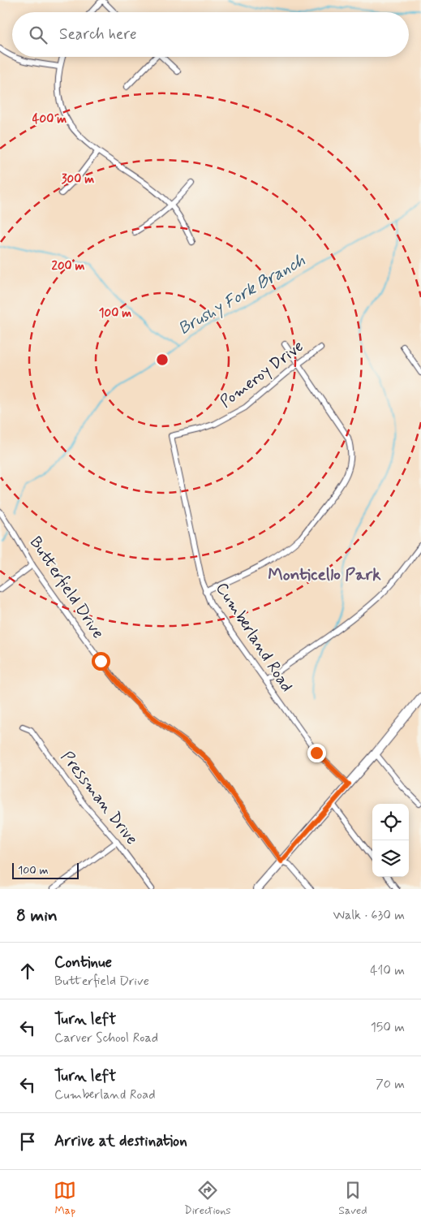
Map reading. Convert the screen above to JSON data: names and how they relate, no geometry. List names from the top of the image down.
{
  "streets": {
    "street": [
      "Pomeroy Drive",
      "Butterfield Drive",
      "Cumberland Road",
      "Pressman Drive"
    ]
  },
  "crossings": [
    ["Pomeroy Drive", "Cumberland Road"]
  ],
  "districts": ["Monticello Park"],
  "water": ["Brushy Fork Branch"],
  "scale_bar": "100 m",
  "page": {
    "search": "Search here",
    "scale": "100 m",
    "heading": ["8 min", "Walk · 630 m"],
    "list": [
      ["Continue", "Butterfield Drive", "410 m"],
      ["Turn left", "Carver School Road", "150 m"],
      ["Turn left", "Cumberland Road", "70 m"],
      "Arrive at destination"
    ],
    "nav": ["Map", "Directions", "Saved"]
  },
  "rings": [
    "400 m",
    "300 m",
    "200 m",
    "100 m"
  ]
}
